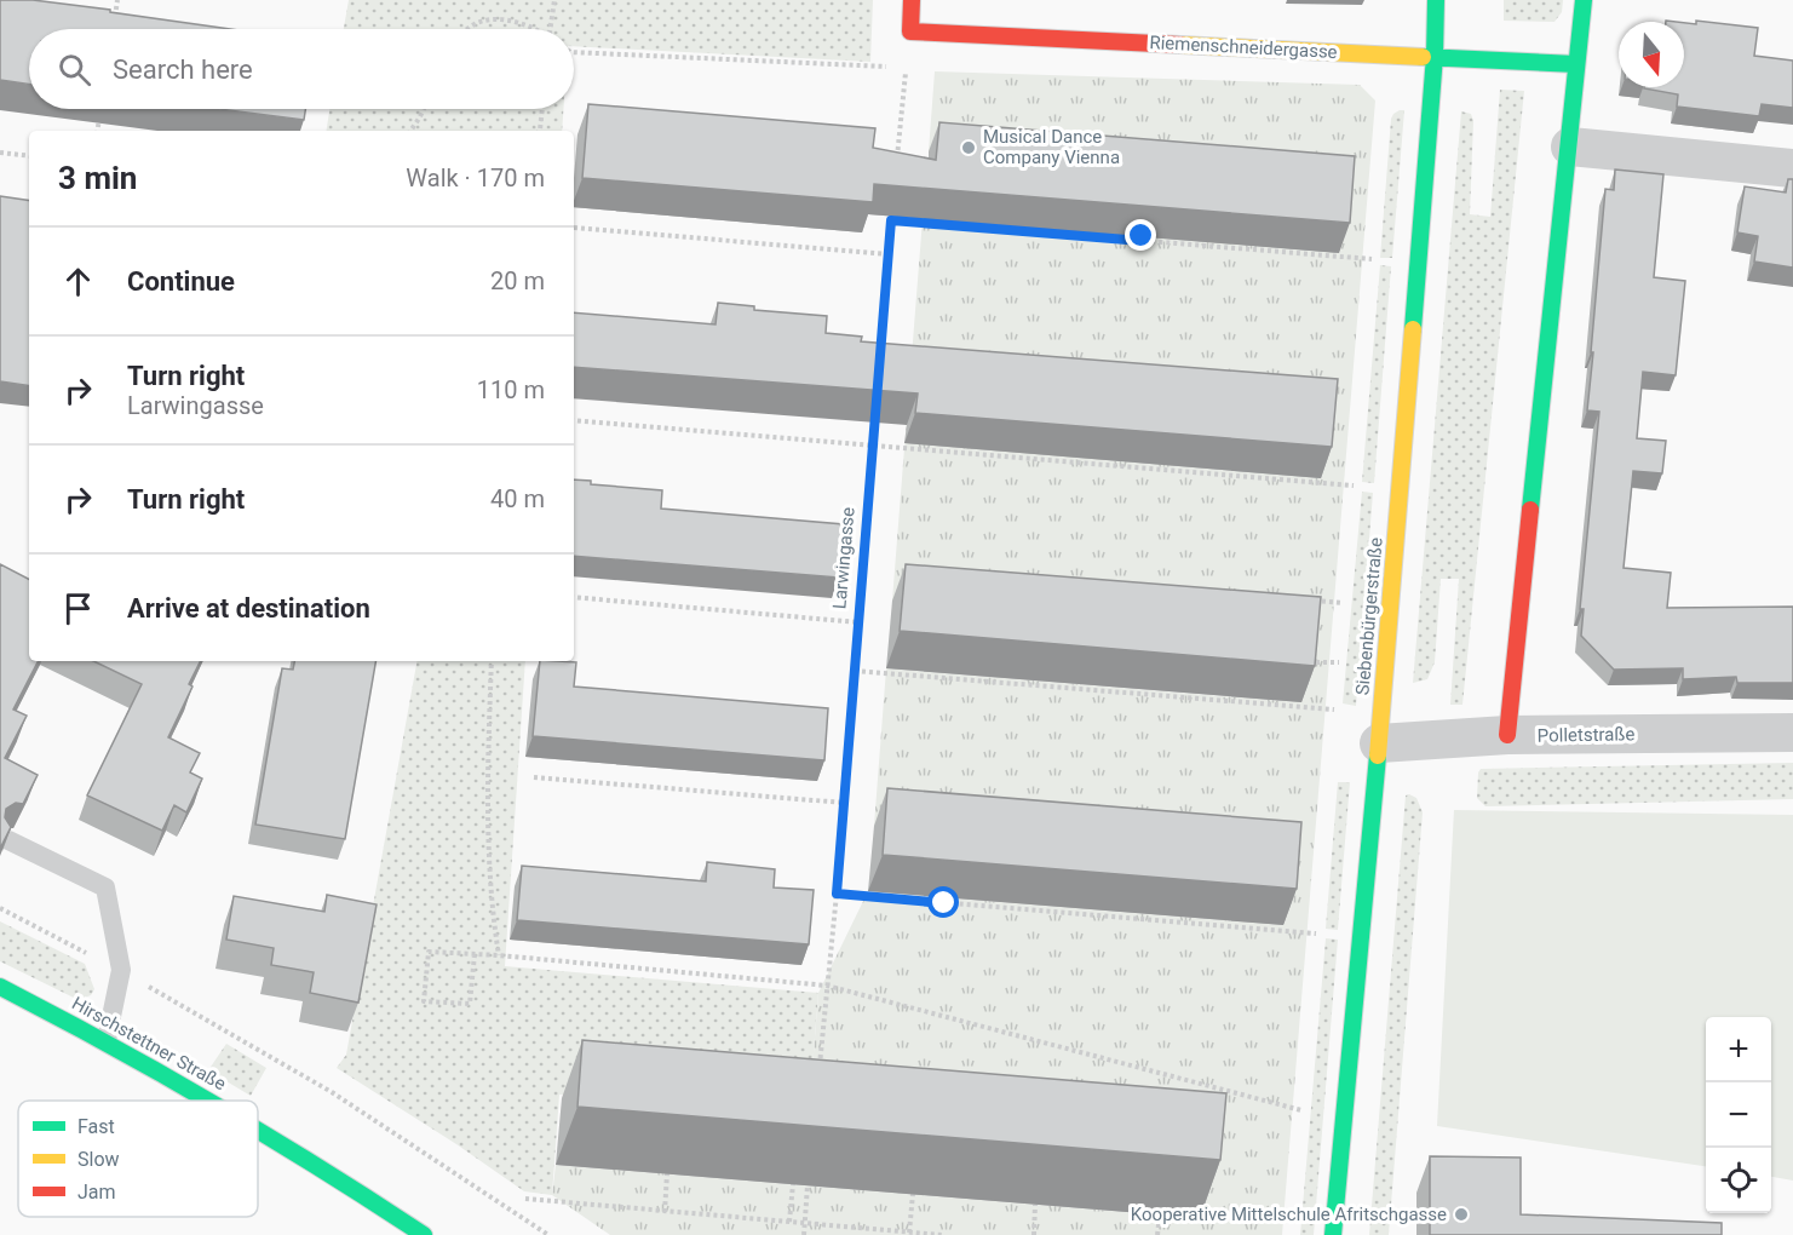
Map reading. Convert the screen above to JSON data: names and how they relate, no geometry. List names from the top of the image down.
{
  "streets": {
    "street": [
      "Riemenschneidergasse",
      "Siebenbürgerstraße",
      "Polletstraße",
      "Hirschstettner Straße"
    ],
    "path": ["Larwingasse"]
  },
  "crossings": [
    ["Riemenschneidergasse", "Siebenbürgerstraße"],
    ["Siebenbürgerstraße", "Polletstraße"]
  ],
  "places": ["Musical Dance Company Vienna", "Kooperative Mittelschule Afritschgasse"],
  "legend": ["Fast", "Slow", "Jam"],
  "north": "bottom",
  "page": {
    "search": "Search here",
    "heading": ["3 min", "Walk · 170 m"],
    "list": [
      ["Continue", "20 m"],
      ["Turn right", "Larwingasse", "110 m"],
      ["Turn right", "40 m"],
      "Arrive at destination"
    ],
    "map_buttons": ["+", "−"]
  }
}
